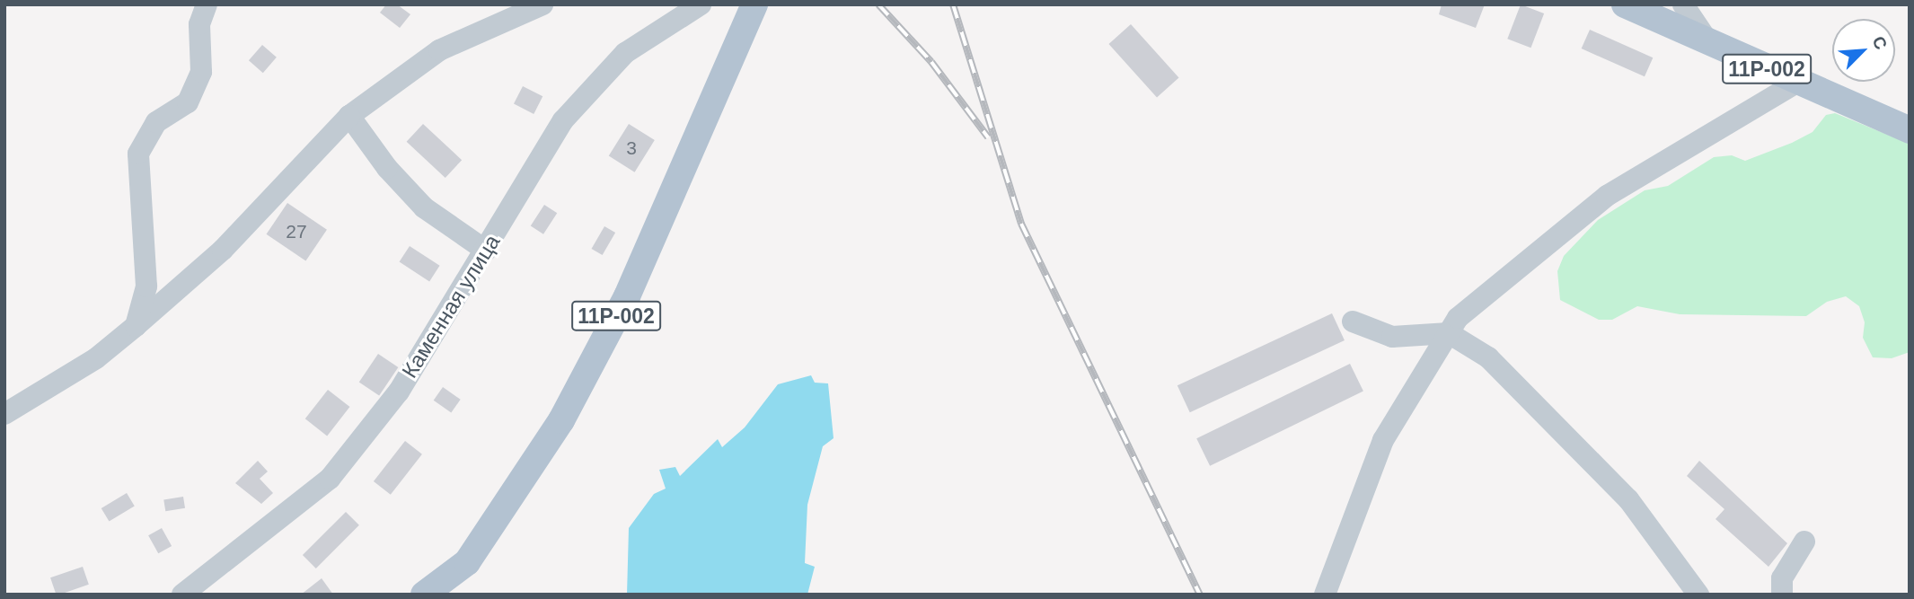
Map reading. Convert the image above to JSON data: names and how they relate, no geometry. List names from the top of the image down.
{
  "streets": {
    "main road": ["11Р-002"],
    "street": ["Каменная улица"]
  },
  "house_numbers": ["3", "27"],
  "north": "top right"
}
